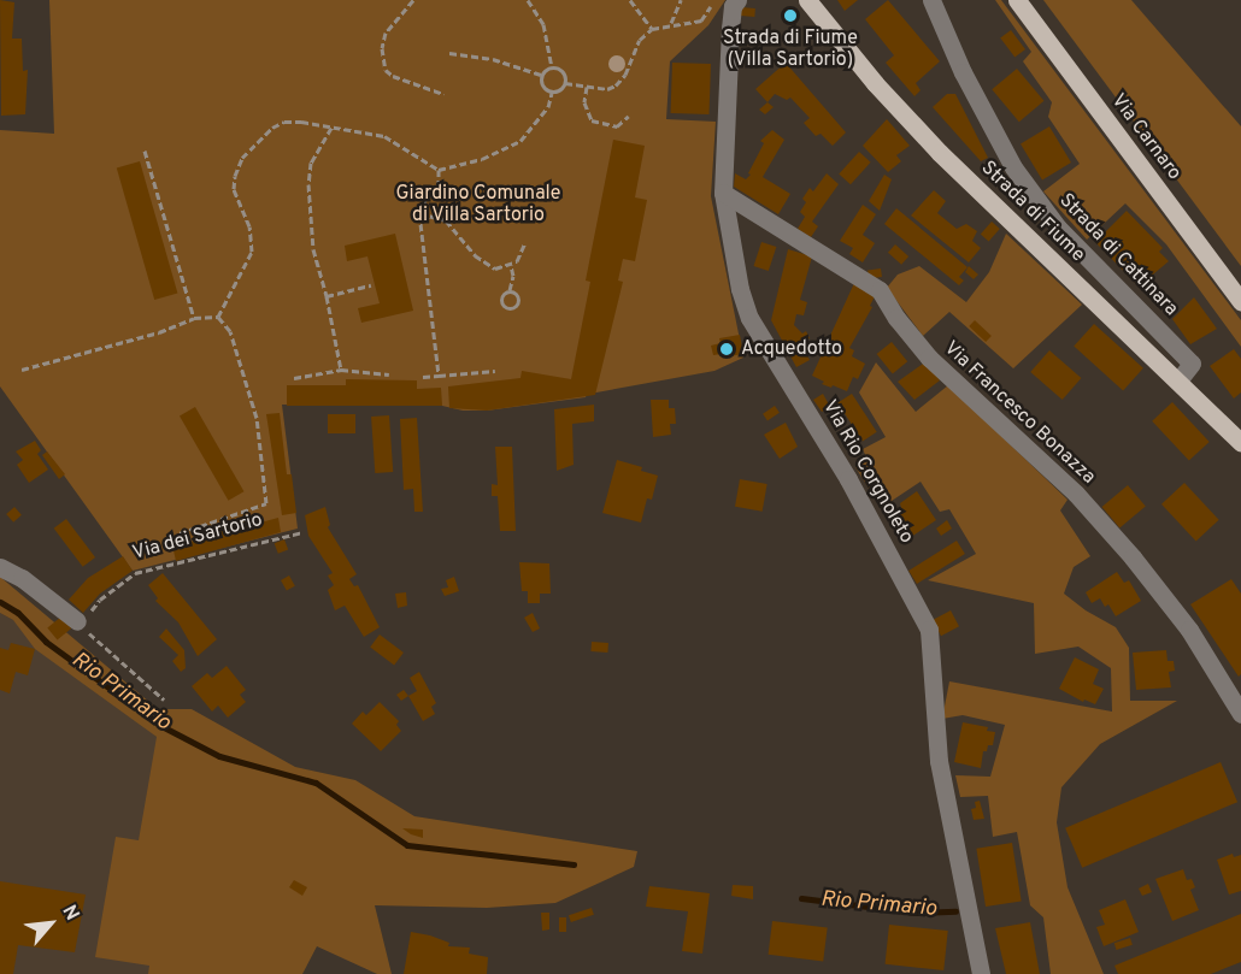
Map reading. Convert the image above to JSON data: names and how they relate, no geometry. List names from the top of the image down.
{
  "streets": {
    "main road": ["Via Carnaro", "Strada di Fiume"],
    "street": ["Strada di Cattinara", "Via Francesco Bonazza", "Via Rio Corgnoleto"],
    "path": ["Via dei Sartorio"]
  },
  "crossings": [
    ["Strada di Fiume", "Strada di Cattinara"],
    ["Via Francesco Bonazza", "Via Rio Corgnoleto"]
  ],
  "water": ["Rio Primario"],
  "parks": ["Giardino Comunale di Villa Sartorio"],
  "places": ["Strada di Fiume (Villa Sartorio)", "Acquedotto"],
  "north": "top right"
}
